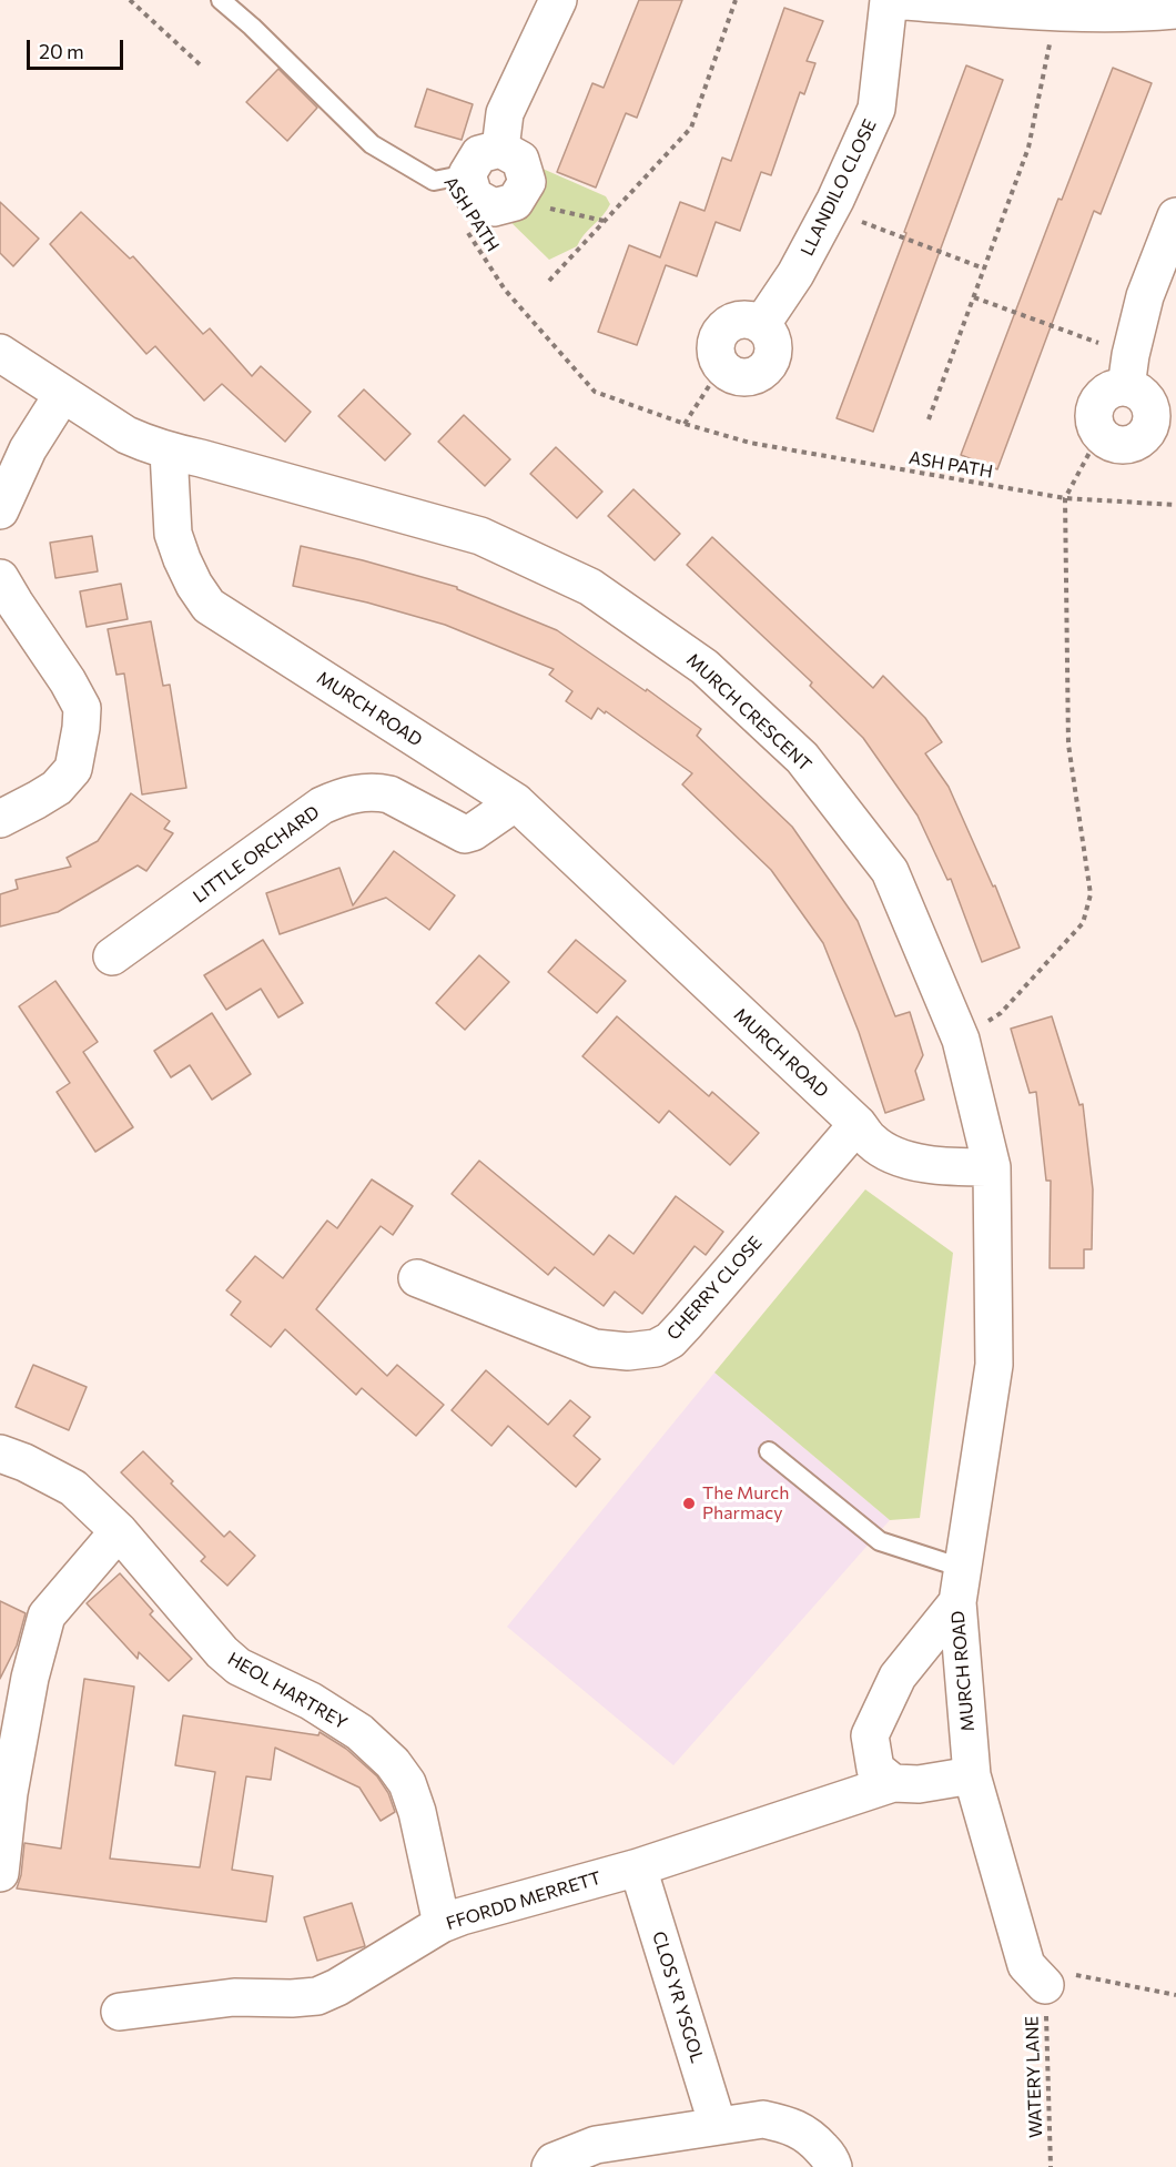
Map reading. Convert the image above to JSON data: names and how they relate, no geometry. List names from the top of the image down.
{
  "streets": {
    "street": [
      "LLANDILO CLOSE",
      "MURCH ROAD",
      "MURCH CRESCENT",
      "LITTLE ORCHARD",
      "CHERRY CLOSE",
      "HEOL HARTREY",
      "FFORDD MERRETT",
      "CLOS YR YSGOL"
    ],
    "path": ["ASH PATH", "WATERY LANE"]
  },
  "crossings": [
    ["MURCH ROAD", "MURCH CRESCENT"],
    ["MURCH ROAD", "LITTLE ORCHARD"],
    ["MURCH ROAD", "CHERRY CLOSE"],
    ["MURCH ROAD", "FFORDD MERRETT"],
    ["MURCH ROAD", "WATERY LANE"],
    ["HEOL HARTREY", "FFORDD MERRETT"],
    ["FFORDD MERRETT", "CLOS YR YSGOL"]
  ],
  "places": ["The Murch Pharmacy"],
  "scale_bar": "20 m"
}
